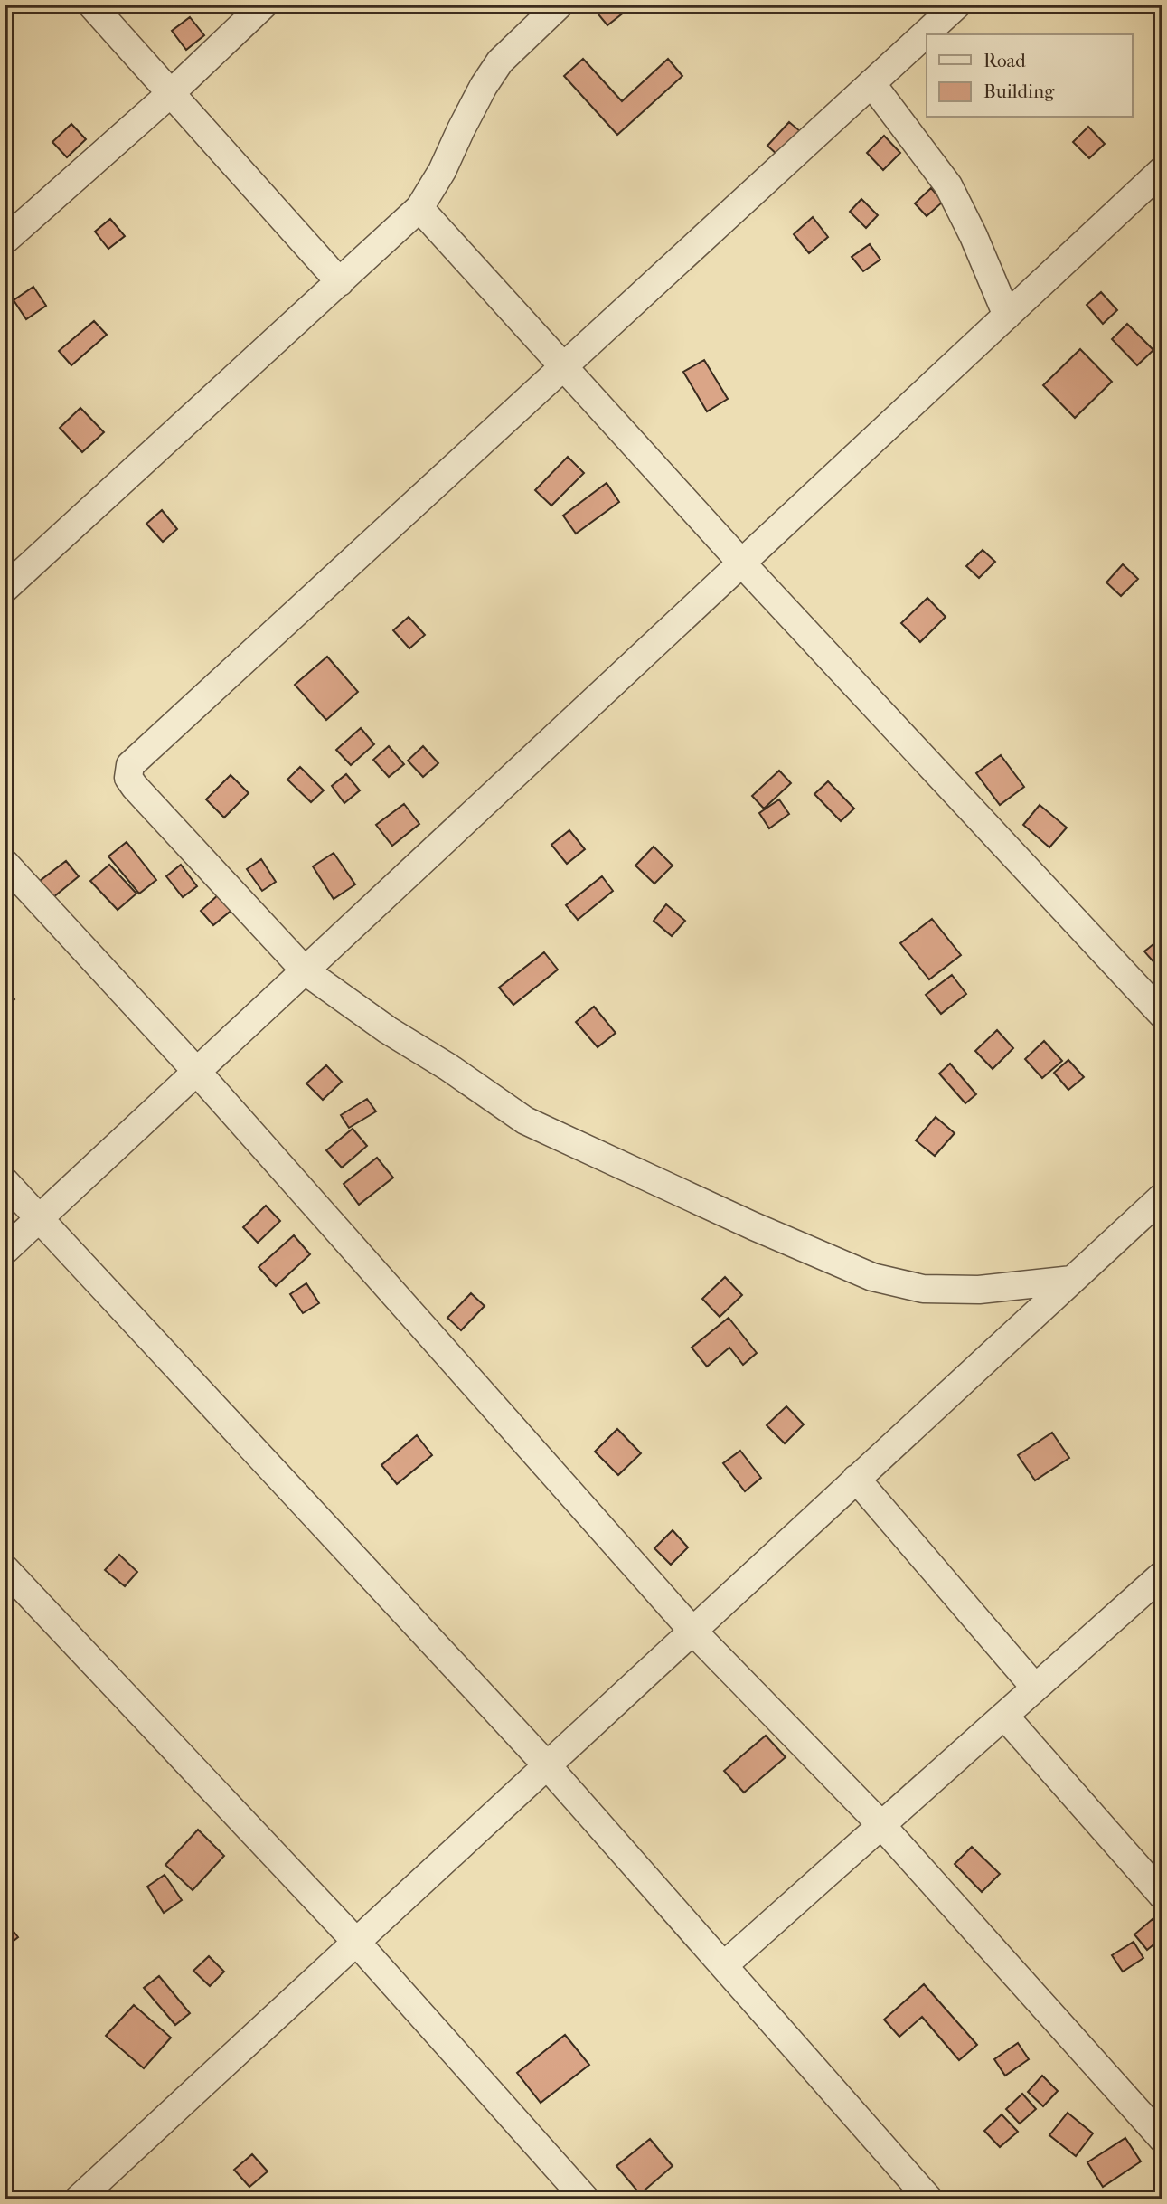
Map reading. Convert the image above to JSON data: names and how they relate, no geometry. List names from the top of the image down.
{
  "legend": ["Road", "Building"]
}
